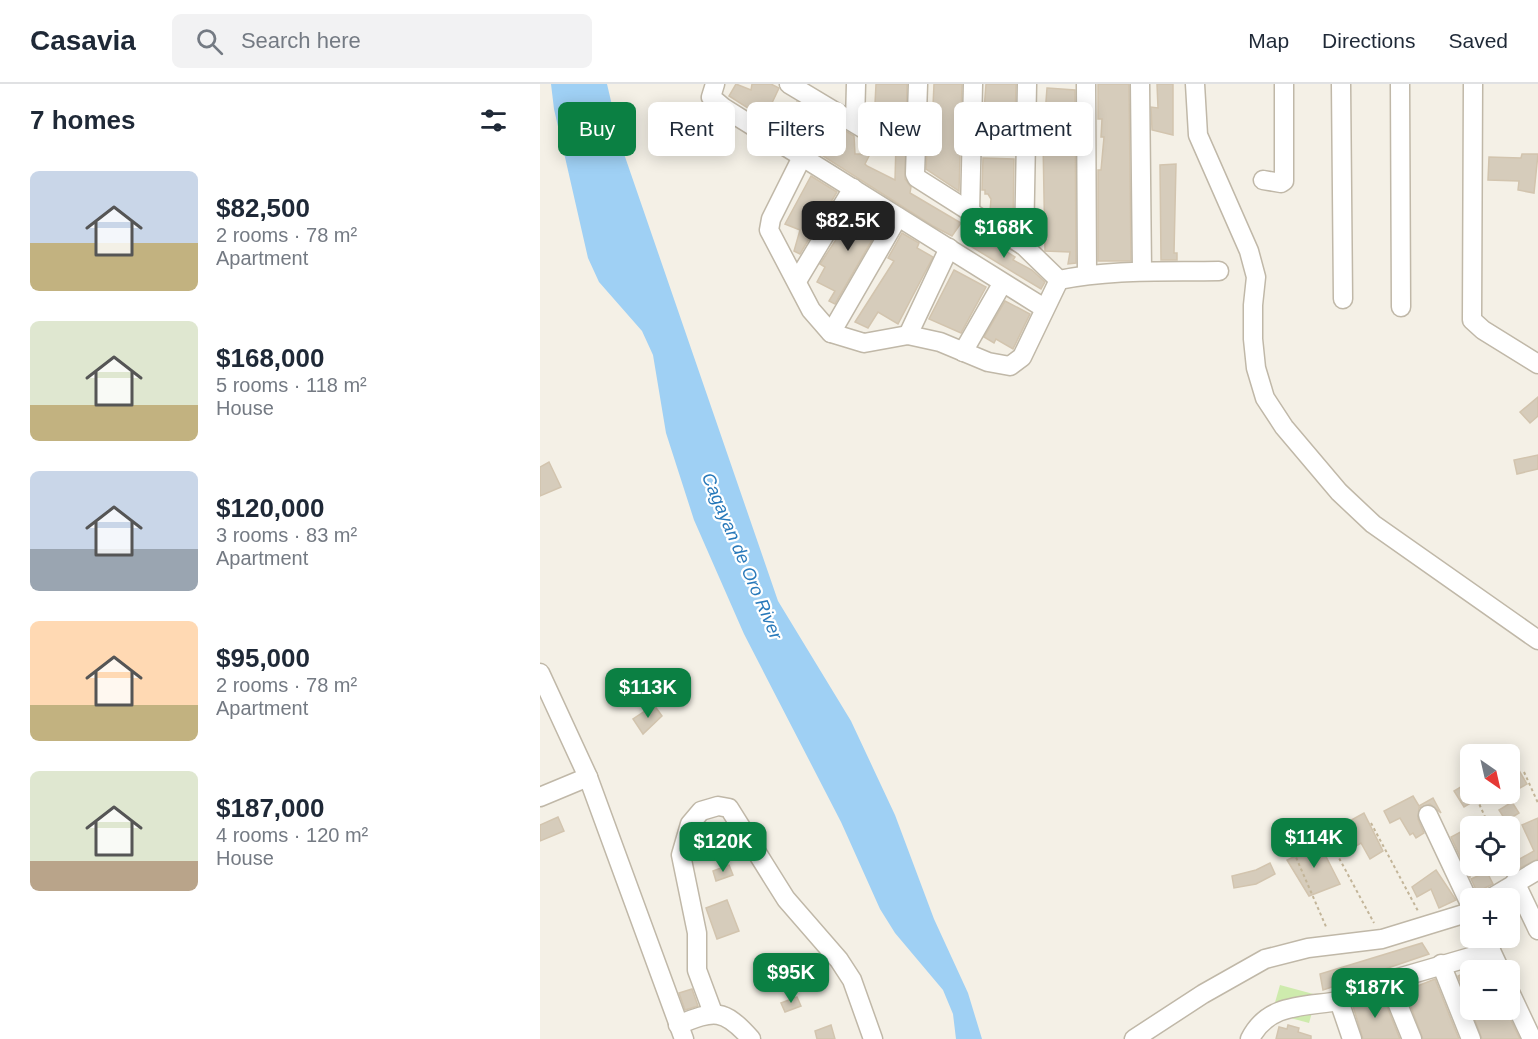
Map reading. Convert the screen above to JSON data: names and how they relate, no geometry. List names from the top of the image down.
{
  "water": ["Cagayan de Oro River"],
  "north": "bottom right",
  "page": {
    "header": "Casavia",
    "search": "Search here",
    "nav": ["Map", "Directions", "Saved"],
    "heading": "7 homes",
    "chip": [
      "Buy",
      "Rent",
      "Filters",
      "New",
      "Apartment"
    ],
    "list": [
      {
        "name": "$82,500",
        "note": "2 rooms · 78 m² · Apartment"
      },
      {
        "name": "$168,000",
        "note": "5 rooms · 118 m² · House"
      },
      {
        "name": "$120,000",
        "note": "3 rooms · 83 m² · Apartment"
      },
      {
        "name": "$95,000",
        "note": "2 rooms · 78 m² · Apartment"
      },
      {
        "name": "$187,000",
        "note": "4 rooms · 120 m² · House"
      }
    ],
    "price": [
      "$82.5K",
      "$168K",
      "$113K",
      "$114K",
      "$120K",
      "$95K",
      "$187K"
    ],
    "map_buttons": ["+", "−"]
  }
}
